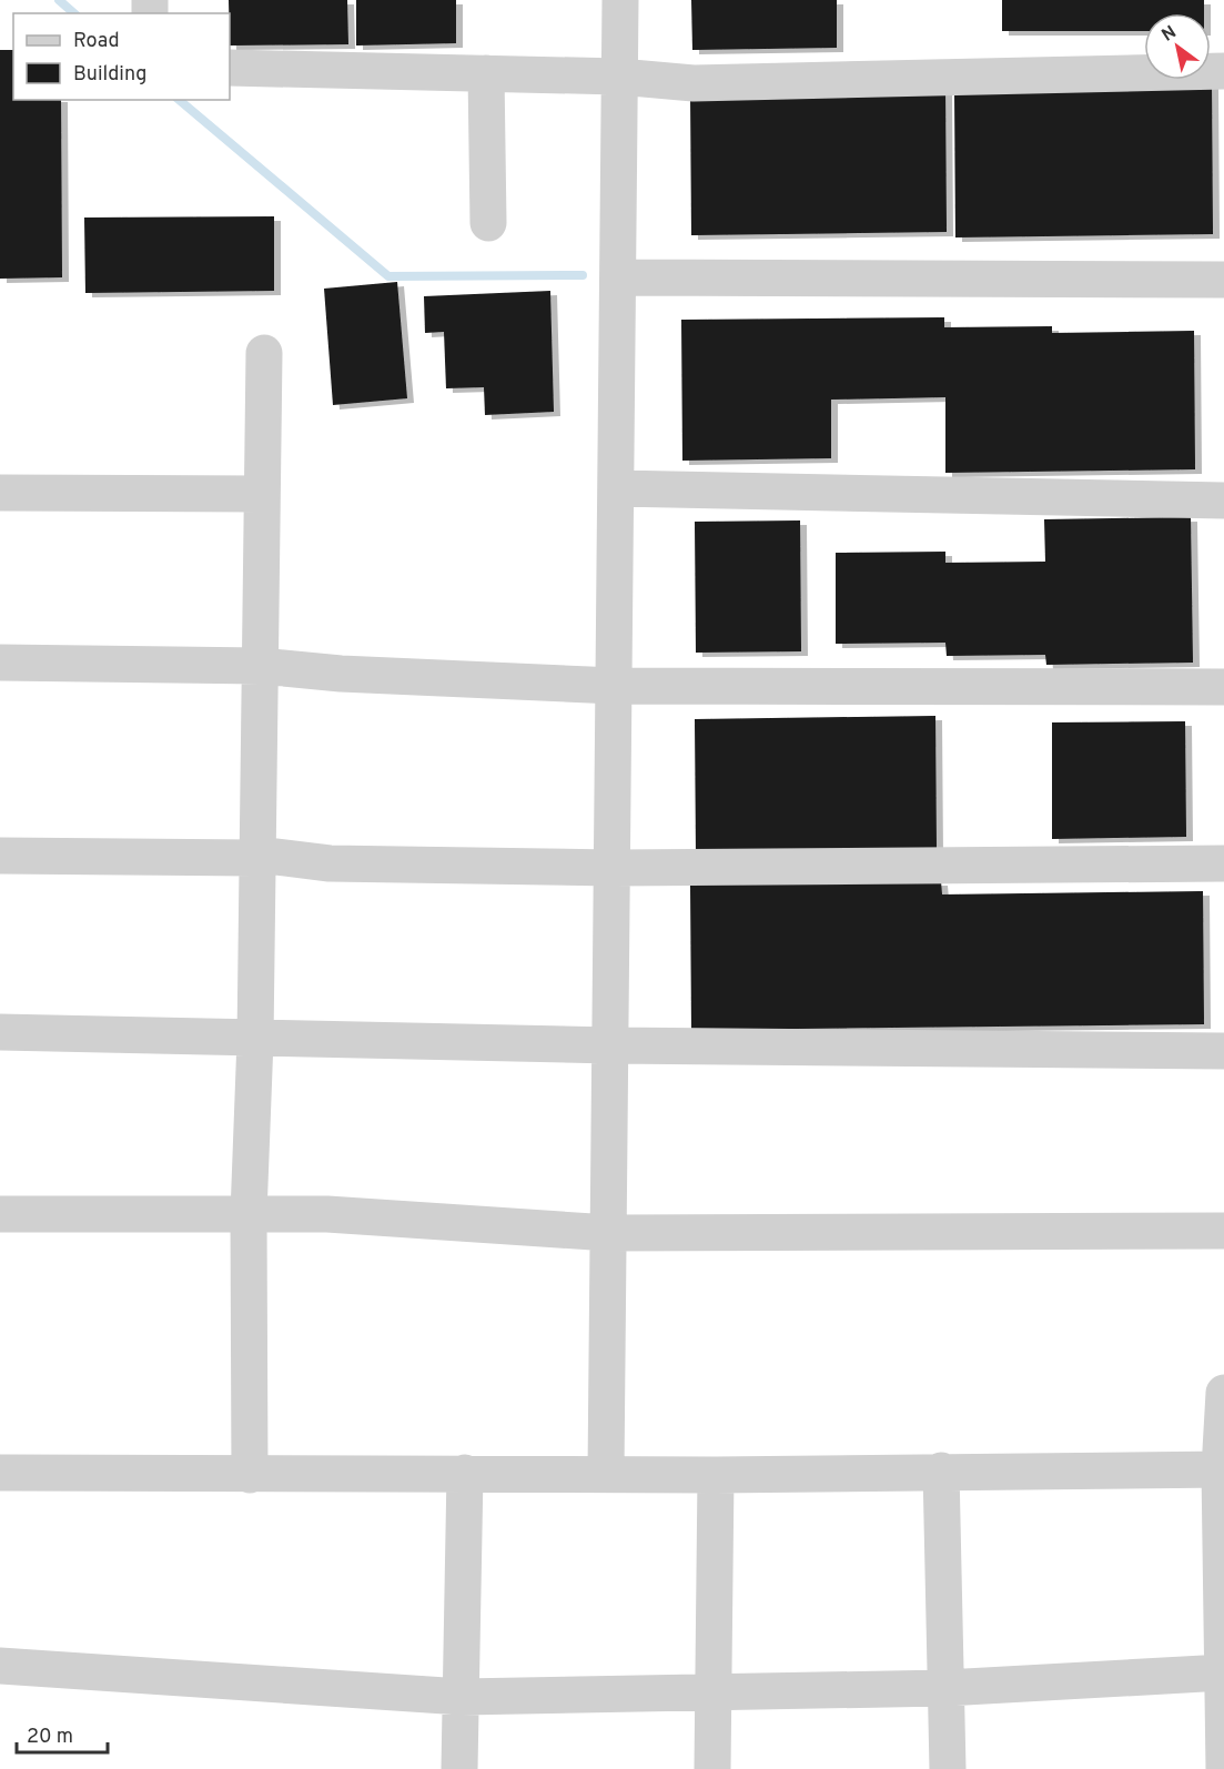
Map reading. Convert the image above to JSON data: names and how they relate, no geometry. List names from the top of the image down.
{
  "legend": ["Road", "Building"],
  "scale_bar": "20 m",
  "north": "top left"
}
